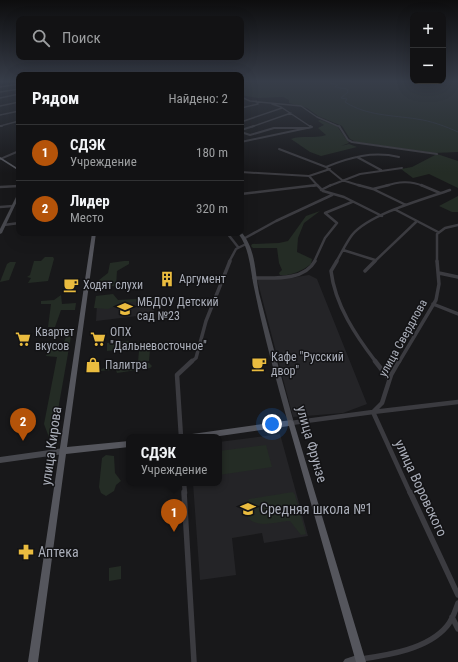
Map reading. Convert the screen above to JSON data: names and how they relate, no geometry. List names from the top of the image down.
{
  "streets": {
    "main road": ["улица Фрунзе", "улица Кирова"],
    "street": ["улица Свердлова", "улица Воровского"]
  },
  "crossings": [
    ["улица Свердлова", "улица Воровского"]
  ],
  "places": {
    "building": ["Аргумент"],
    "cafe": ["Ходят слухи", "Кафе \"Русский двор\""],
    "school or university": ["МБДОУ Детский сад №23", "Средняя школа №1"],
    "supermarket": ["Квартет вкусов", "ОПХ \"Дальневосточное\""],
    "shop": ["Палитра"],
    "pharmacy": ["Аптека"]
  },
  "page": {
    "map_buttons": ["+", "−"],
    "search": "Поиск",
    "heading": ["Рядом", "Найдено: 2"],
    "list": [
      {
        "mark": "1",
        "name": "СДЭК",
        "note": "Учреждение",
        "value": "180 m"
      },
      {
        "mark": "2",
        "name": "Лидер",
        "note": "Место",
        "value": "320 m"
      }
    ],
    "pins": ["2", "1"],
    "popup": ["СДЭК", "Учреждение"]
  }
}
